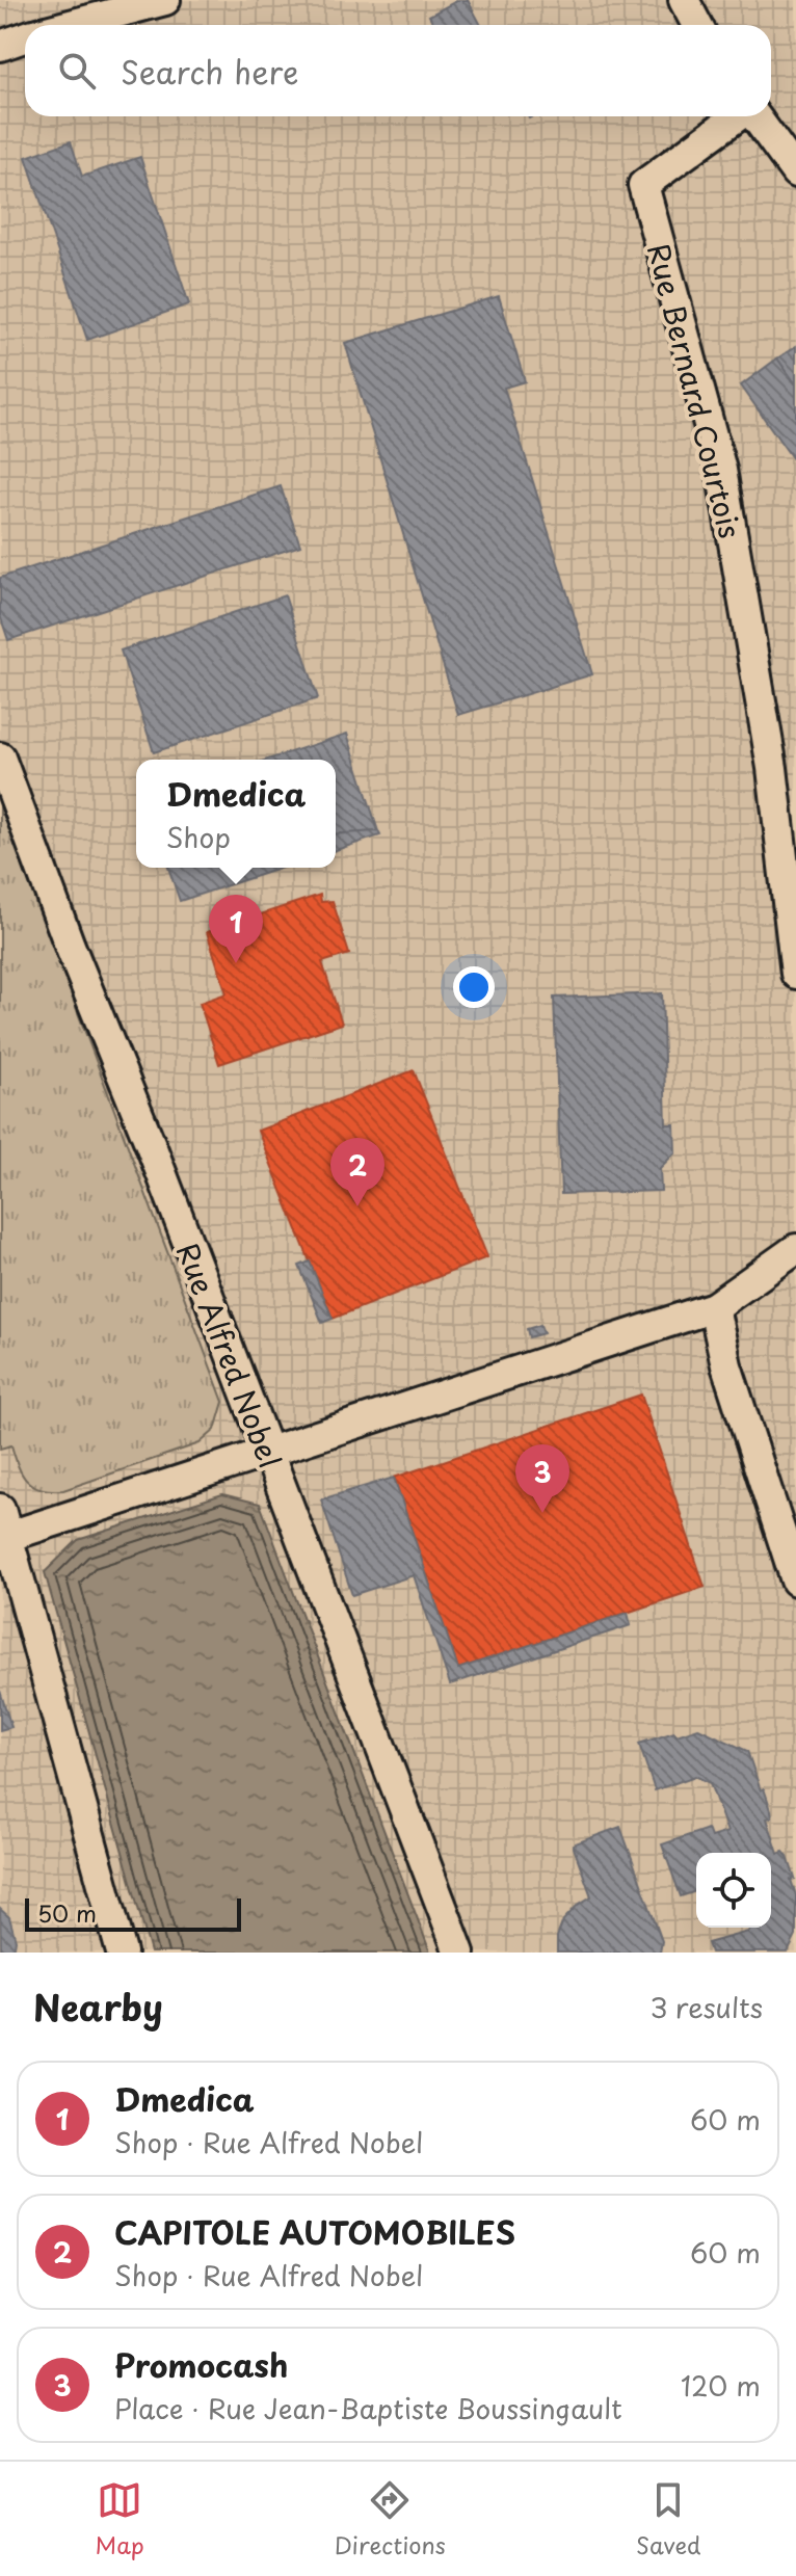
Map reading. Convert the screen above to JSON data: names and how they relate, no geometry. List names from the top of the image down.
{
  "streets": {
    "street": ["Rue Bernard Courtois", "Rue Alfred Nobel"]
  },
  "scale_bar": "50 m",
  "page": {
    "search": "Search here",
    "popup": ["Dmedica", "Shop"],
    "pins": ["1", "2", "3"],
    "scale": "50 m",
    "heading": ["Nearby", "3 results"],
    "list": [
      {
        "mark": "1",
        "name": "Dmedica",
        "note": "Shop · Rue Alfred Nobel",
        "value": "60 m"
      },
      {
        "mark": "2",
        "name": "CAPITOLE AUTOMOBILES",
        "note": "Shop · Rue Alfred Nobel",
        "value": "60 m"
      },
      {
        "mark": "3",
        "name": "Promocash",
        "note": "Place · Rue Jean-Baptiste Boussingault",
        "value": "120 m"
      }
    ],
    "nav": ["Map", "Directions", "Saved"]
  }
}
